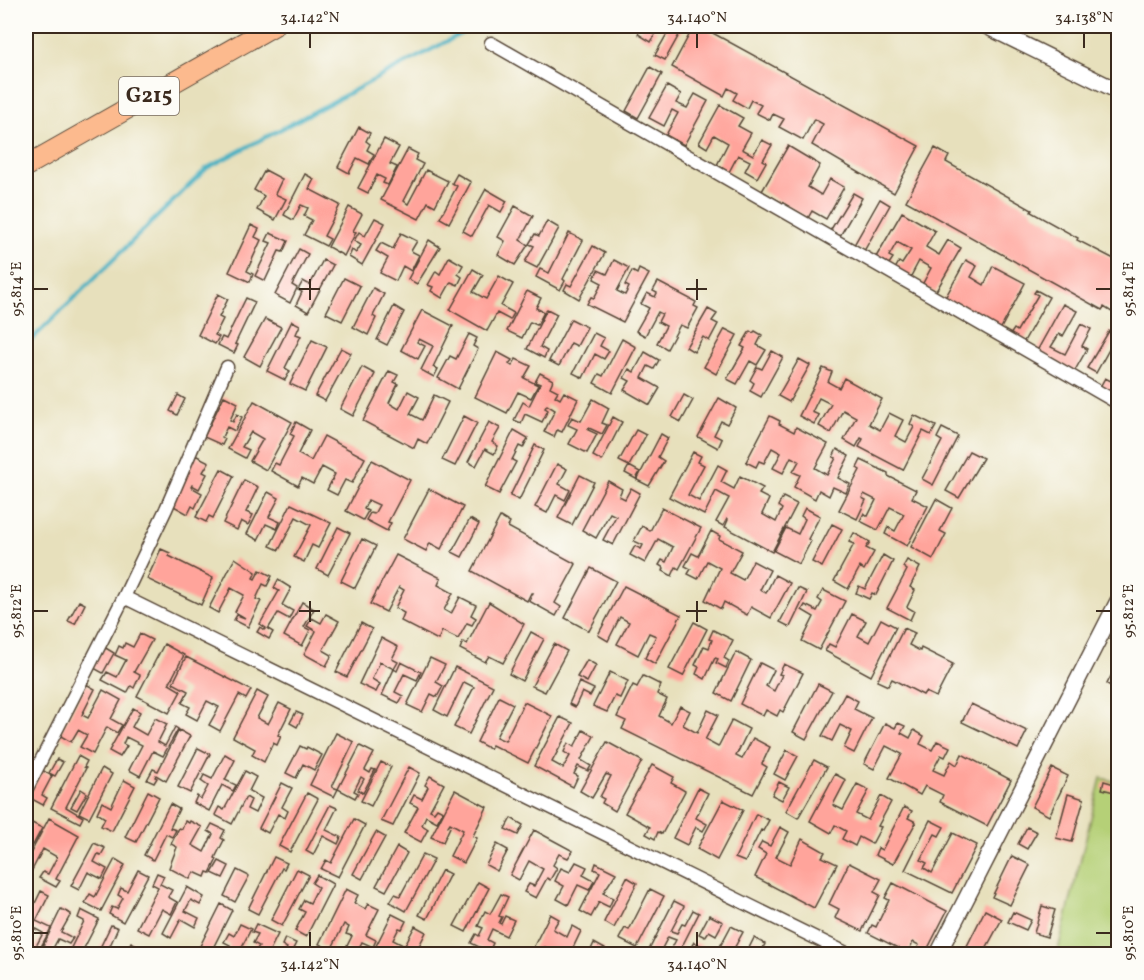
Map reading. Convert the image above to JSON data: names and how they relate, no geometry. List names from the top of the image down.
{
  "streets": {
    "highway": ["G215"]
  },
  "coordinates": [
    "34.142°N",
    "34.140°N",
    "34.138°N",
    "95.814°E",
    "95.812°E",
    "95.810°E"
  ]
}
